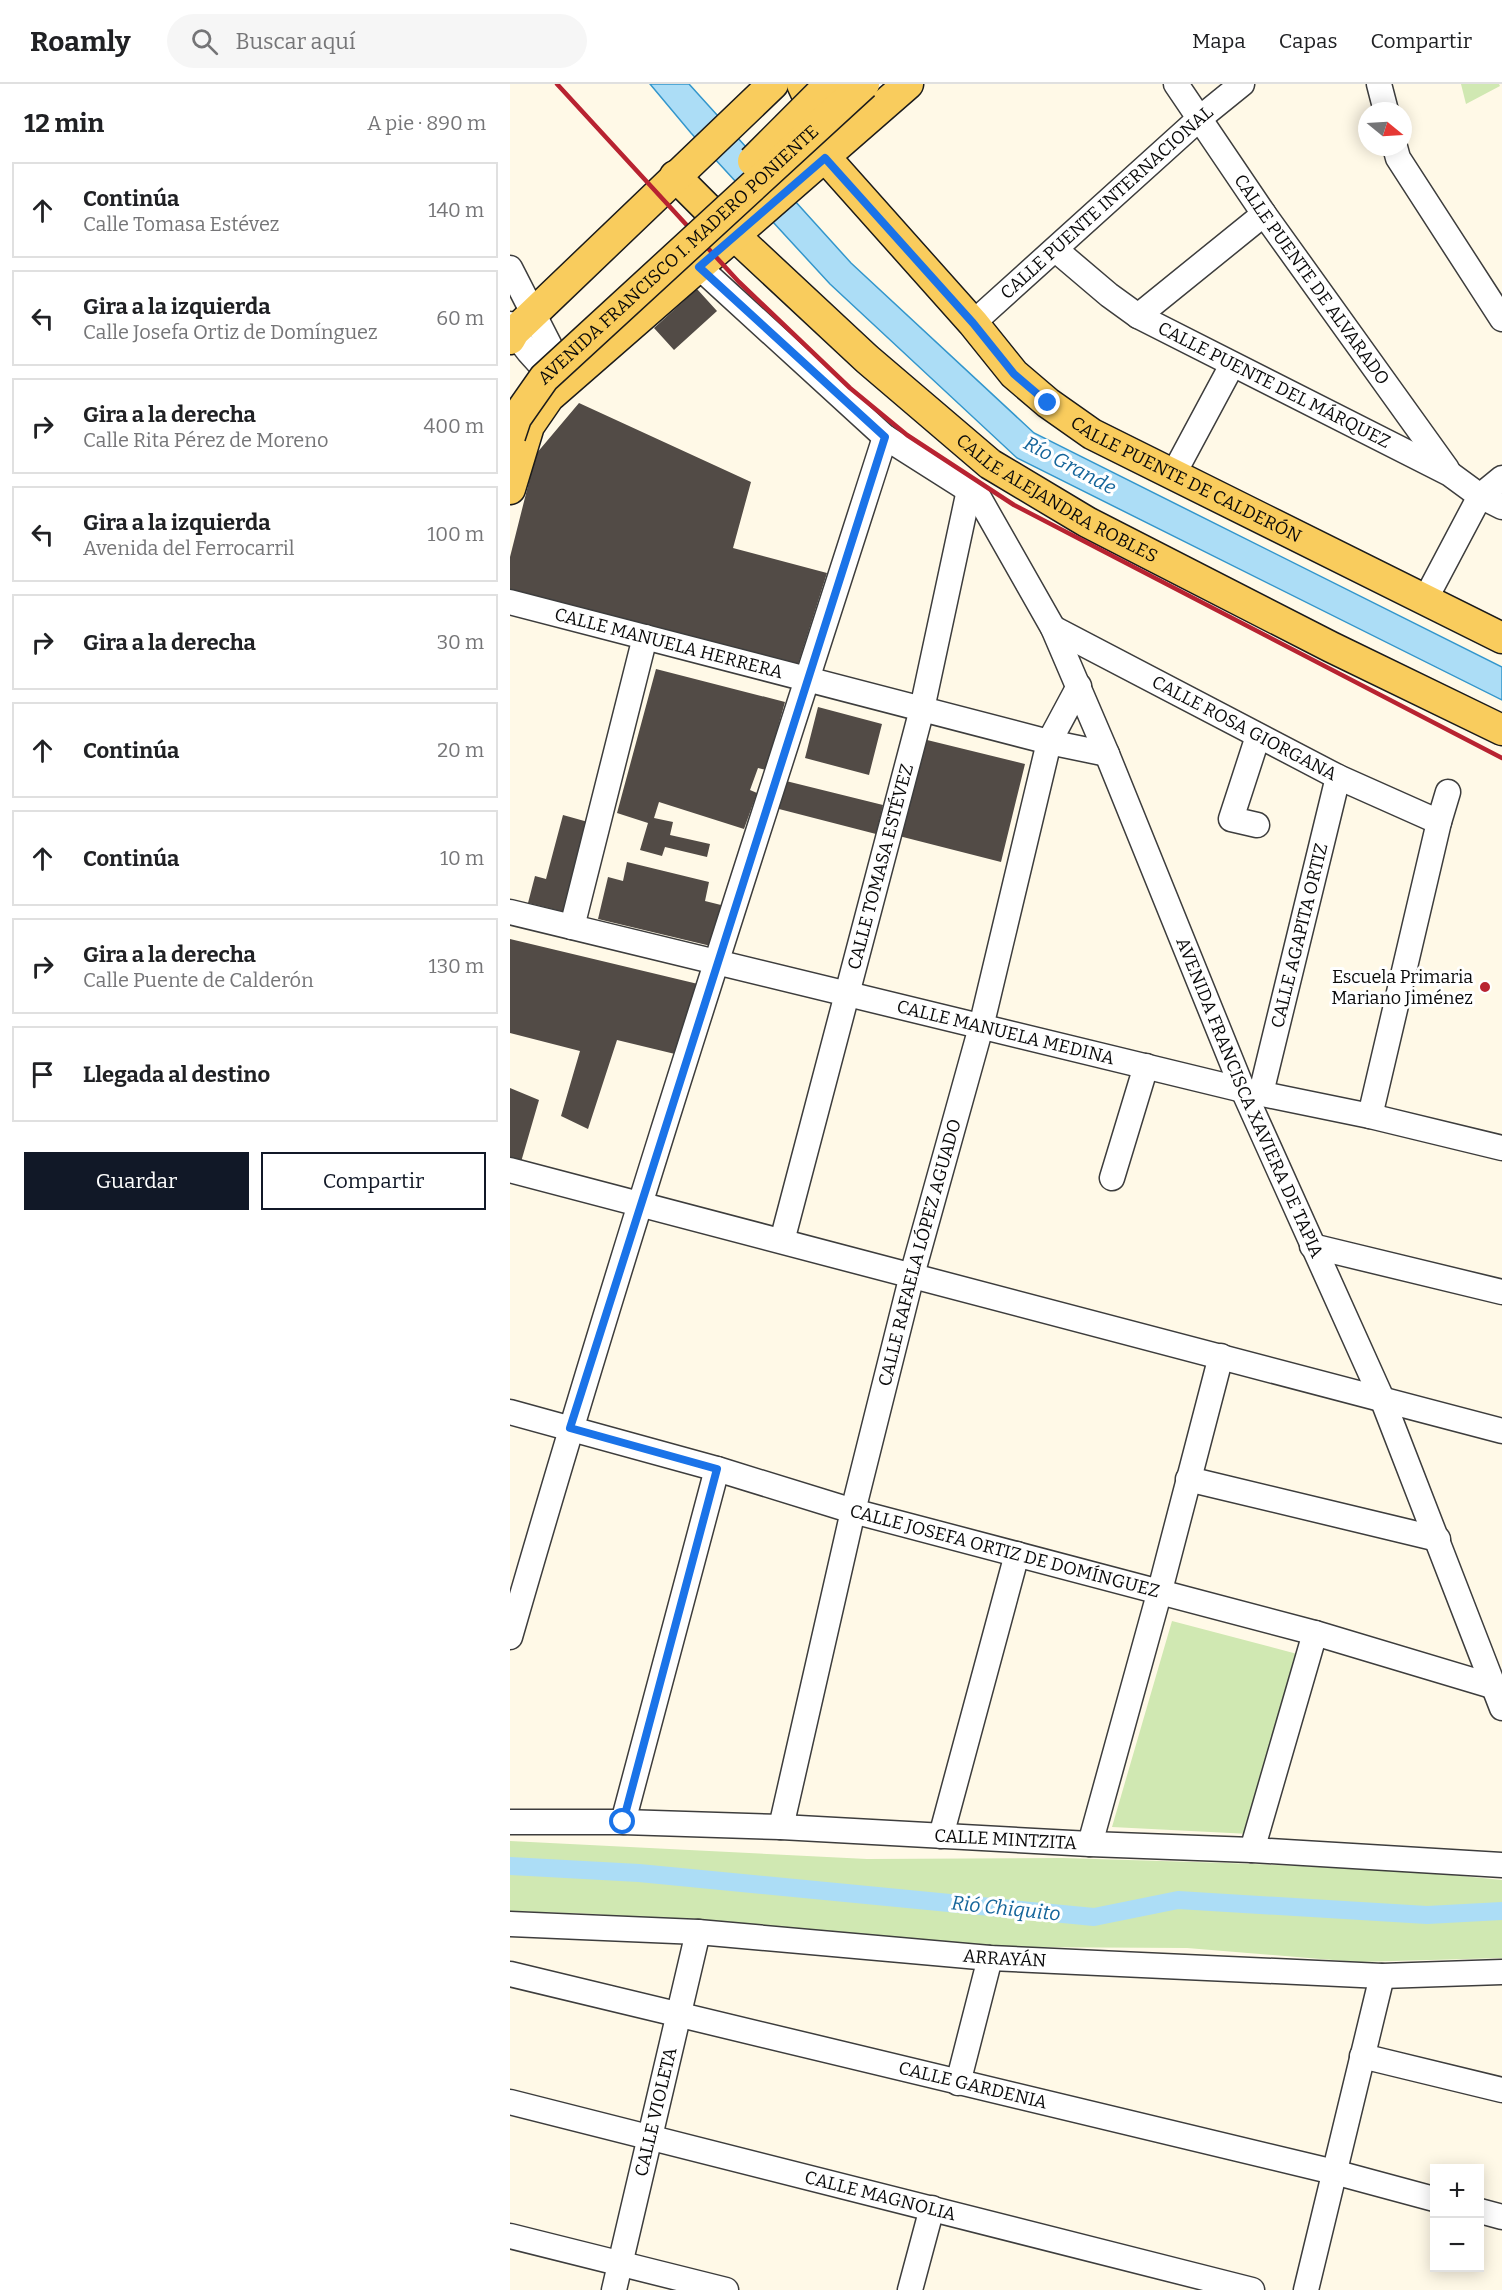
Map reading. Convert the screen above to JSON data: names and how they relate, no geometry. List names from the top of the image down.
{
  "streets": {
    "main road": ["AVENIDA FRANCISCO I. MADERO PONIENTE", "CALLE PUENTE DE CALDERÓN", "CALLE ALEJANDRA ROBLES"],
    "street": [
      "CALLE PUENTE INTERNACIONAL",
      "CALLE PUENTE DE ALVARADO",
      "CALLE PUENTE DEL MÁRQUEZ",
      "CALLE MANUELA HERRERA",
      "CALLE ROSA GIORGANA",
      "CALLE TOMASA ESTÉVEZ",
      "CALLE AGAPITA ORTIZ",
      "CALLE MANUELA MEDINA",
      "AVENIDA FRANCISCA XAVIERA DE TAPIA",
      "CALLE RAFAELA LÓPEZ AGUADO",
      "CALLE JOSEFA ORTIZ DE DOMÍNGUEZ",
      "CALLE MINTZITA",
      "ARRAYÁN",
      "CALLE GARDENIA",
      "CALLE VIOLETA",
      "CALLE MAGNOLIA"
    ]
  },
  "crossings": [
    ["CALLE PUENTE INTERNACIONAL", "CALLE PUENTE DE ALVARADO"],
    ["CALLE PUENTE INTERNACIONAL", "CALLE PUENTE DEL MÁRQUEZ"],
    ["CALLE PUENTE INTERNACIONAL", "CALLE PUENTE DE CALDERÓN"],
    ["AVENIDA FRANCISCO I. MADERO PONIENTE", "CALLE PUENTE DE CALDERÓN"],
    ["AVENIDA FRANCISCO I. MADERO PONIENTE", "CALLE ALEJANDRA ROBLES"],
    ["CALLE PUENTE DE ALVARADO", "CALLE PUENTE DEL MÁRQUEZ"],
    ["CALLE MANUELA HERRERA", "CALLE TOMASA ESTÉVEZ"],
    ["CALLE MANUELA HERRERA", "AVENIDA FRANCISCA XAVIERA DE TAPIA"],
    ["CALLE MANUELA HERRERA", "CALLE RAFAELA LÓPEZ AGUADO"],
    ["CALLE ROSA GIORGANA", "CALLE AGAPITA ORTIZ"],
    ["CALLE ROSA GIORGANA", "AVENIDA FRANCISCA XAVIERA DE TAPIA"],
    ["CALLE TOMASA ESTÉVEZ", "CALLE MANUELA MEDINA"],
    ["CALLE TOMASA ESTÉVEZ", "AVENIDA FRANCISCA XAVIERA DE TAPIA"],
    ["CALLE AGAPITA ORTIZ", "CALLE MANUELA MEDINA"],
    ["CALLE AGAPITA ORTIZ", "AVENIDA FRANCISCA XAVIERA DE TAPIA"],
    ["CALLE MANUELA MEDINA", "AVENIDA FRANCISCA XAVIERA DE TAPIA"],
    ["CALLE MANUELA MEDINA", "CALLE RAFAELA LÓPEZ AGUADO"],
    ["AVENIDA FRANCISCA XAVIERA DE TAPIA", "CALLE RAFAELA LÓPEZ AGUADO"],
    ["AVENIDA FRANCISCA XAVIERA DE TAPIA", "CALLE JOSEFA ORTIZ DE DOMÍNGUEZ"],
    ["CALLE RAFAELA LÓPEZ AGUADO", "CALLE JOSEFA ORTIZ DE DOMÍNGUEZ"],
    ["CALLE RAFAELA LÓPEZ AGUADO", "CALLE MINTZITA"],
    ["ARRAYÁN", "CALLE VIOLETA"],
    ["CALLE GARDENIA", "CALLE VIOLETA"],
    ["CALLE VIOLETA", "CALLE MAGNOLIA"]
  ],
  "water": ["Río Grande", "Rió Chiquito"],
  "places": ["Escuela Primaria Mariano Jiménez"],
  "north": "right",
  "page": {
    "header": "Roamly",
    "search": "Buscar aquí",
    "nav": ["Mapa", "Capas", "Compartir"],
    "heading": ["12 min", "A pie · 890 m"],
    "list": [
      ["Continúa", "Calle Tomasa Estévez", "140 m"],
      ["Gira a la izquierda", "Calle Josefa Ortiz de Domínguez", "60 m"],
      ["Gira a la derecha", "Calle Rita Pérez de Moreno", "400 m"],
      ["Gira a la izquierda", "Avenida del Ferrocarril", "100 m"],
      ["Gira a la derecha", "30 m"],
      ["Continúa", "20 m"],
      ["Continúa", "10 m"],
      ["Gira a la derecha", "Calle Puente de Calderón", "130 m"],
      "Llegada al destino"
    ],
    "buttons": ["Guardar", "Compartir"],
    "map_buttons": ["+", "−"]
  }
}
